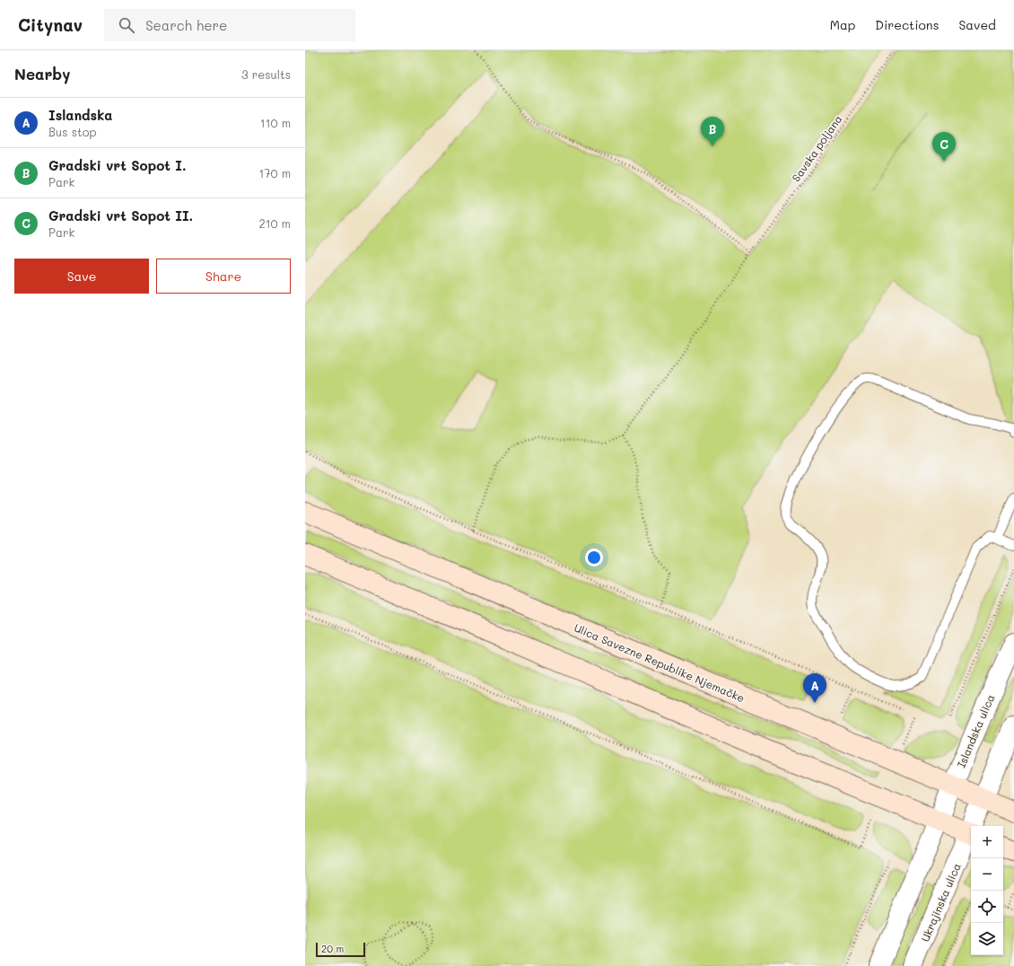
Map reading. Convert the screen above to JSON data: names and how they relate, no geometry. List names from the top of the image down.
{
  "streets": {
    "main road": ["Ulica Savezne Republike Njemačke"],
    "street": ["Islandska ulica", "Ukrajinska ulica"],
    "path": ["Savska poljana"]
  },
  "crossings": [
    ["Ulica Savezne Republike Njemačke", "Islandska ulica"],
    ["Ulica Savezne Republike Njemačke", "Ukrajinska ulica"]
  ],
  "scale_bar": "20 m",
  "page": {
    "header": "Citynav",
    "search": "Search here",
    "nav": ["Map", "Directions", "Saved"],
    "heading": ["Nearby", "3 results"],
    "list": [
      {
        "mark": "A",
        "name": "Islandska",
        "note": "Bus stop",
        "value": "110 m"
      },
      {
        "mark": "B",
        "name": "Gradski vrt Sopot I.",
        "note": "Park",
        "value": "170 m"
      },
      {
        "mark": "C",
        "name": "Gradski vrt Sopot II.",
        "note": "Park",
        "value": "210 m"
      }
    ],
    "pins": ["B", "C", "A"],
    "buttons": ["Save", "Share"],
    "map_buttons": ["+", "−"],
    "scale": "20 m"
  }
}
